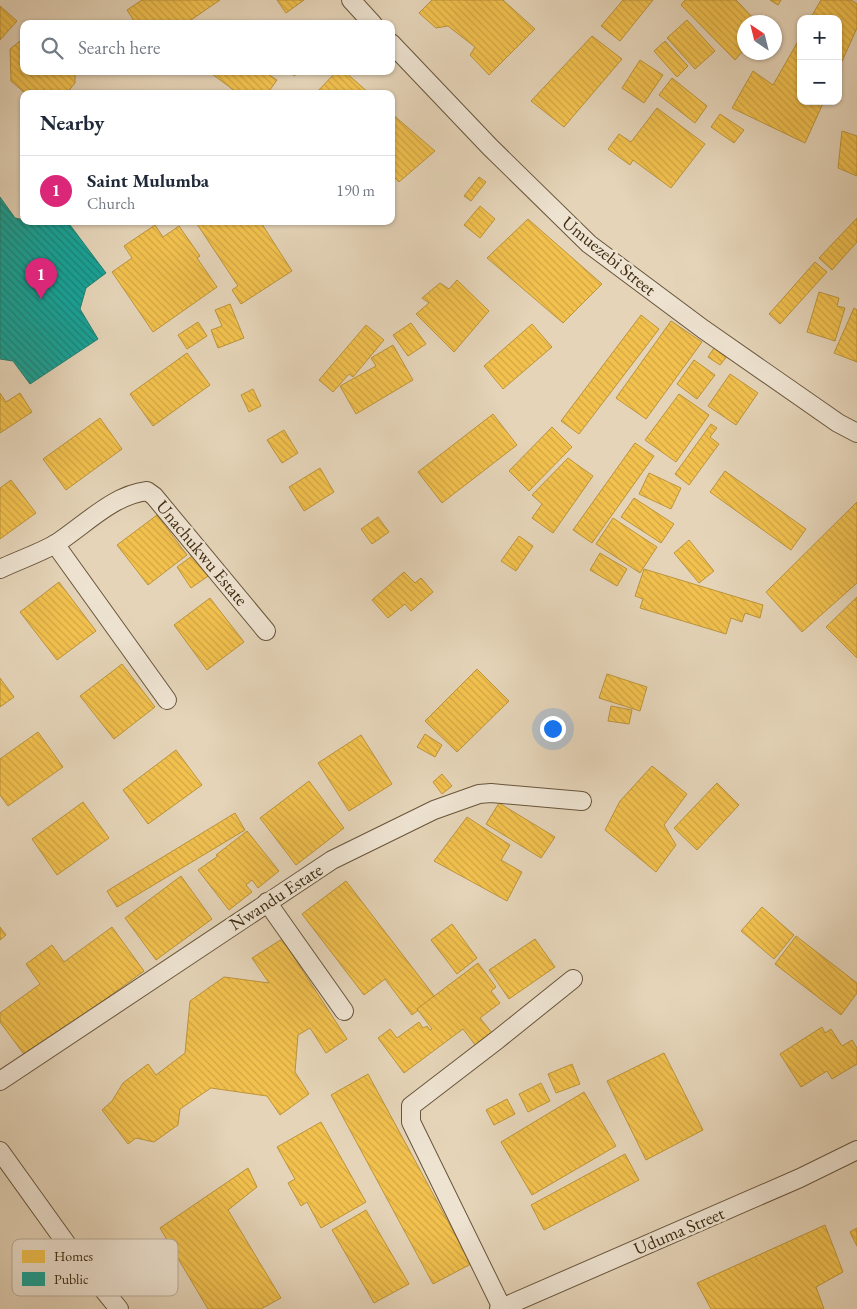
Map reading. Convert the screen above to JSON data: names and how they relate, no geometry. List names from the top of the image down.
{
  "streets": {
    "street": [
      "Umuezebi Street",
      "Unachukwu Estate",
      "Nwandu Estate",
      "Uduma Street"
    ]
  },
  "legend": ["Homes", "Public"],
  "north": "top left",
  "page": {
    "map_buttons": ["+", "−"],
    "search": "Search here",
    "heading": "Nearby",
    "list": [
      {
        "mark": "1",
        "name": "Saint Mulumba",
        "note": "Church",
        "value": "190 m"
      }
    ],
    "pins": "1"
  }
}
